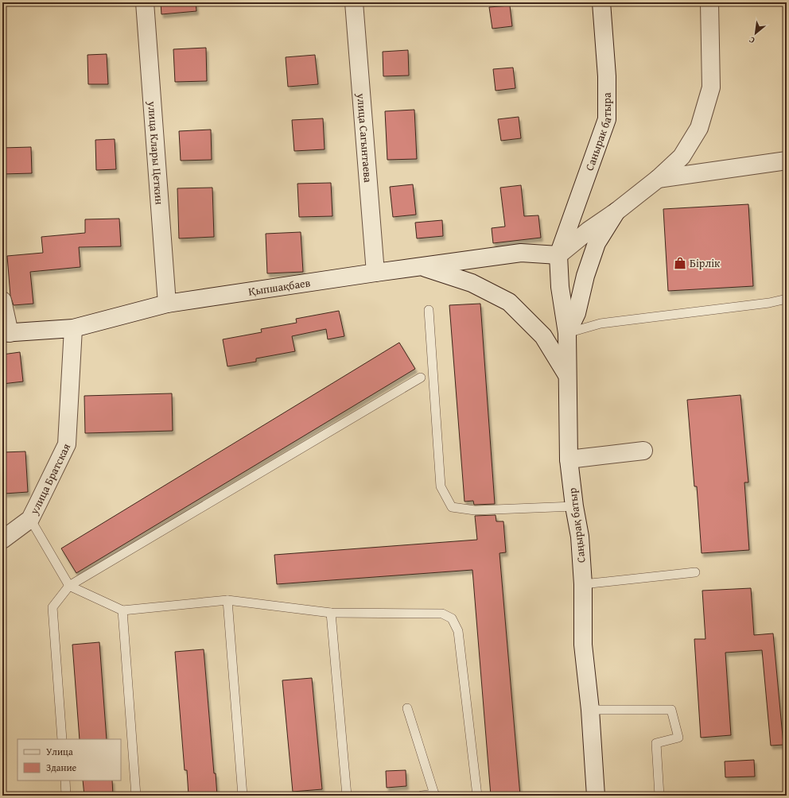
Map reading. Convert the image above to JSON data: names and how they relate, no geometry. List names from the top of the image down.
{
  "streets": {
    "street": [
      "Санырак батыра",
      "улица Сагынтаева",
      "улица Клары Цеткин",
      "Қыпшақбаев",
      "улица Братская",
      "Саңырақ батыр"
    ]
  },
  "crossings": [
    ["Санырак батыра", "Қыпшақбаев"],
    ["Санырак батыра", "Саңырақ батыр"],
    ["улица Сагынтаева", "Қыпшақбаев"],
    ["улица Клары Цеткин", "Қыпшақбаев"],
    ["Қыпшақбаев", "улица Братская"],
    ["Қыпшақбаев", "Саңырақ батыр"]
  ],
  "places": {
    "shop": ["Бірлік"]
  },
  "legend": ["Улица", "Здание"],
  "north": "bottom left"
}
